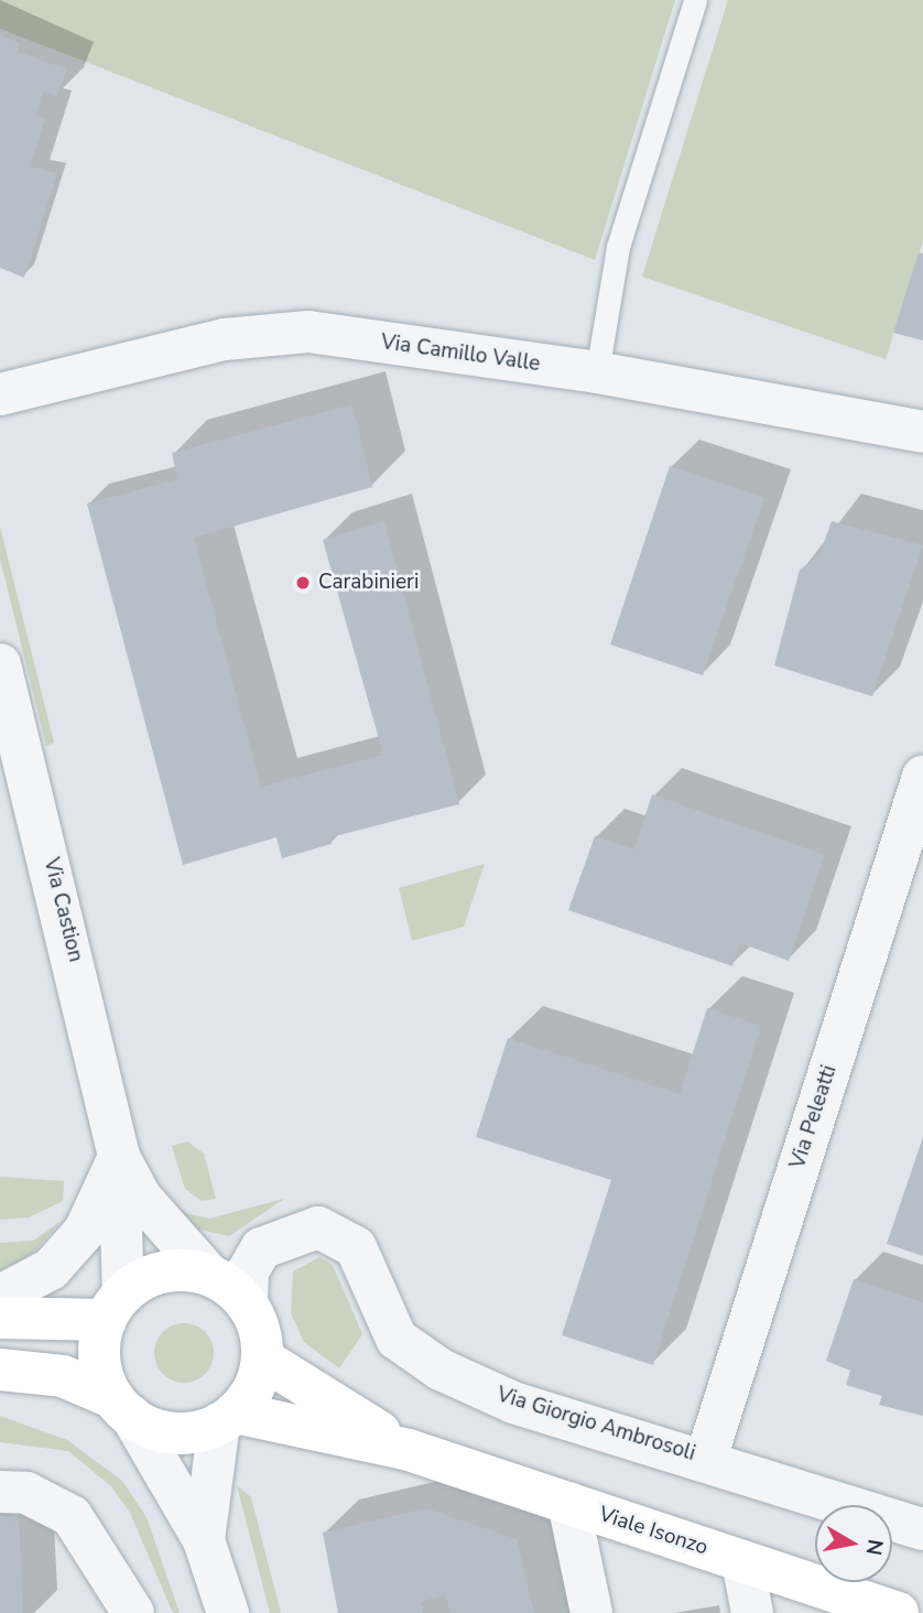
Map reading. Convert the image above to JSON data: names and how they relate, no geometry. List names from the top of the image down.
{
  "streets": {
    "main road": ["Viale Isonzo"],
    "street": [
      "Via Camillo Valle",
      "Via Castion",
      "Via Peleatti",
      "Via Giorgio Ambrosoli"
    ]
  },
  "crossings": [
    ["Via Castion", "Via Giorgio Ambrosoli"],
    ["Via Castion", "Viale Isonzo"],
    ["Via Peleatti", "Via Giorgio Ambrosoli"],
    ["Via Giorgio Ambrosoli", "Viale Isonzo"]
  ],
  "places": ["Carabinieri"],
  "north": "right"
}
